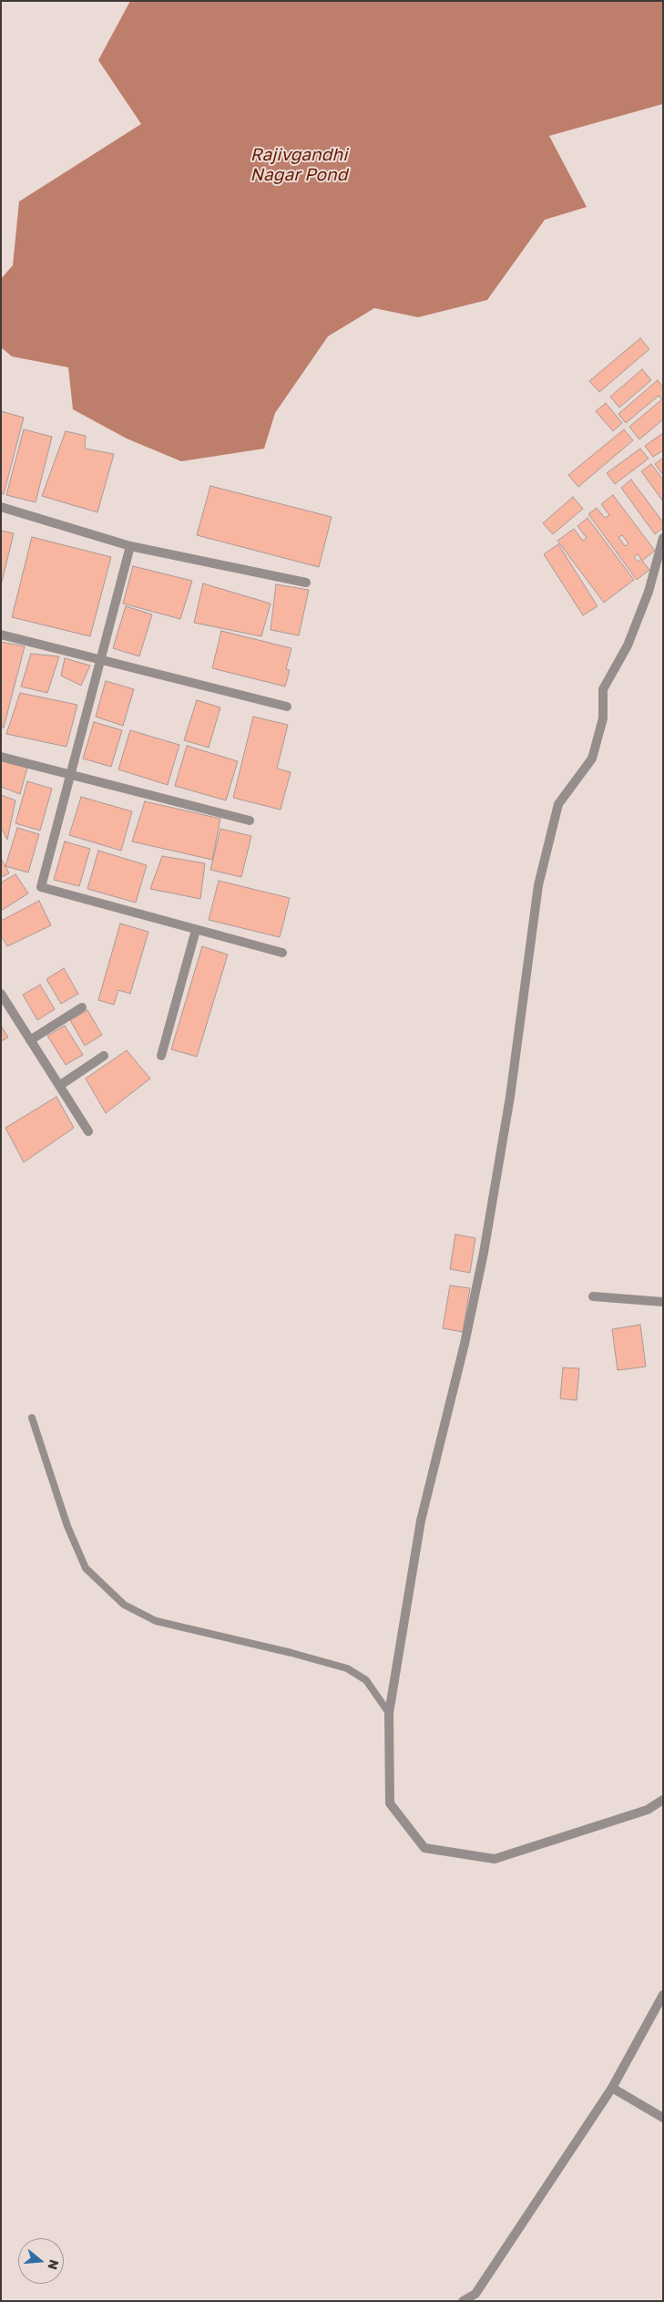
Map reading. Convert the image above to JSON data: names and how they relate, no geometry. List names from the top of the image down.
{
  "water": ["Rajivgandhi Nagar Pond"],
  "north": "right"
}
